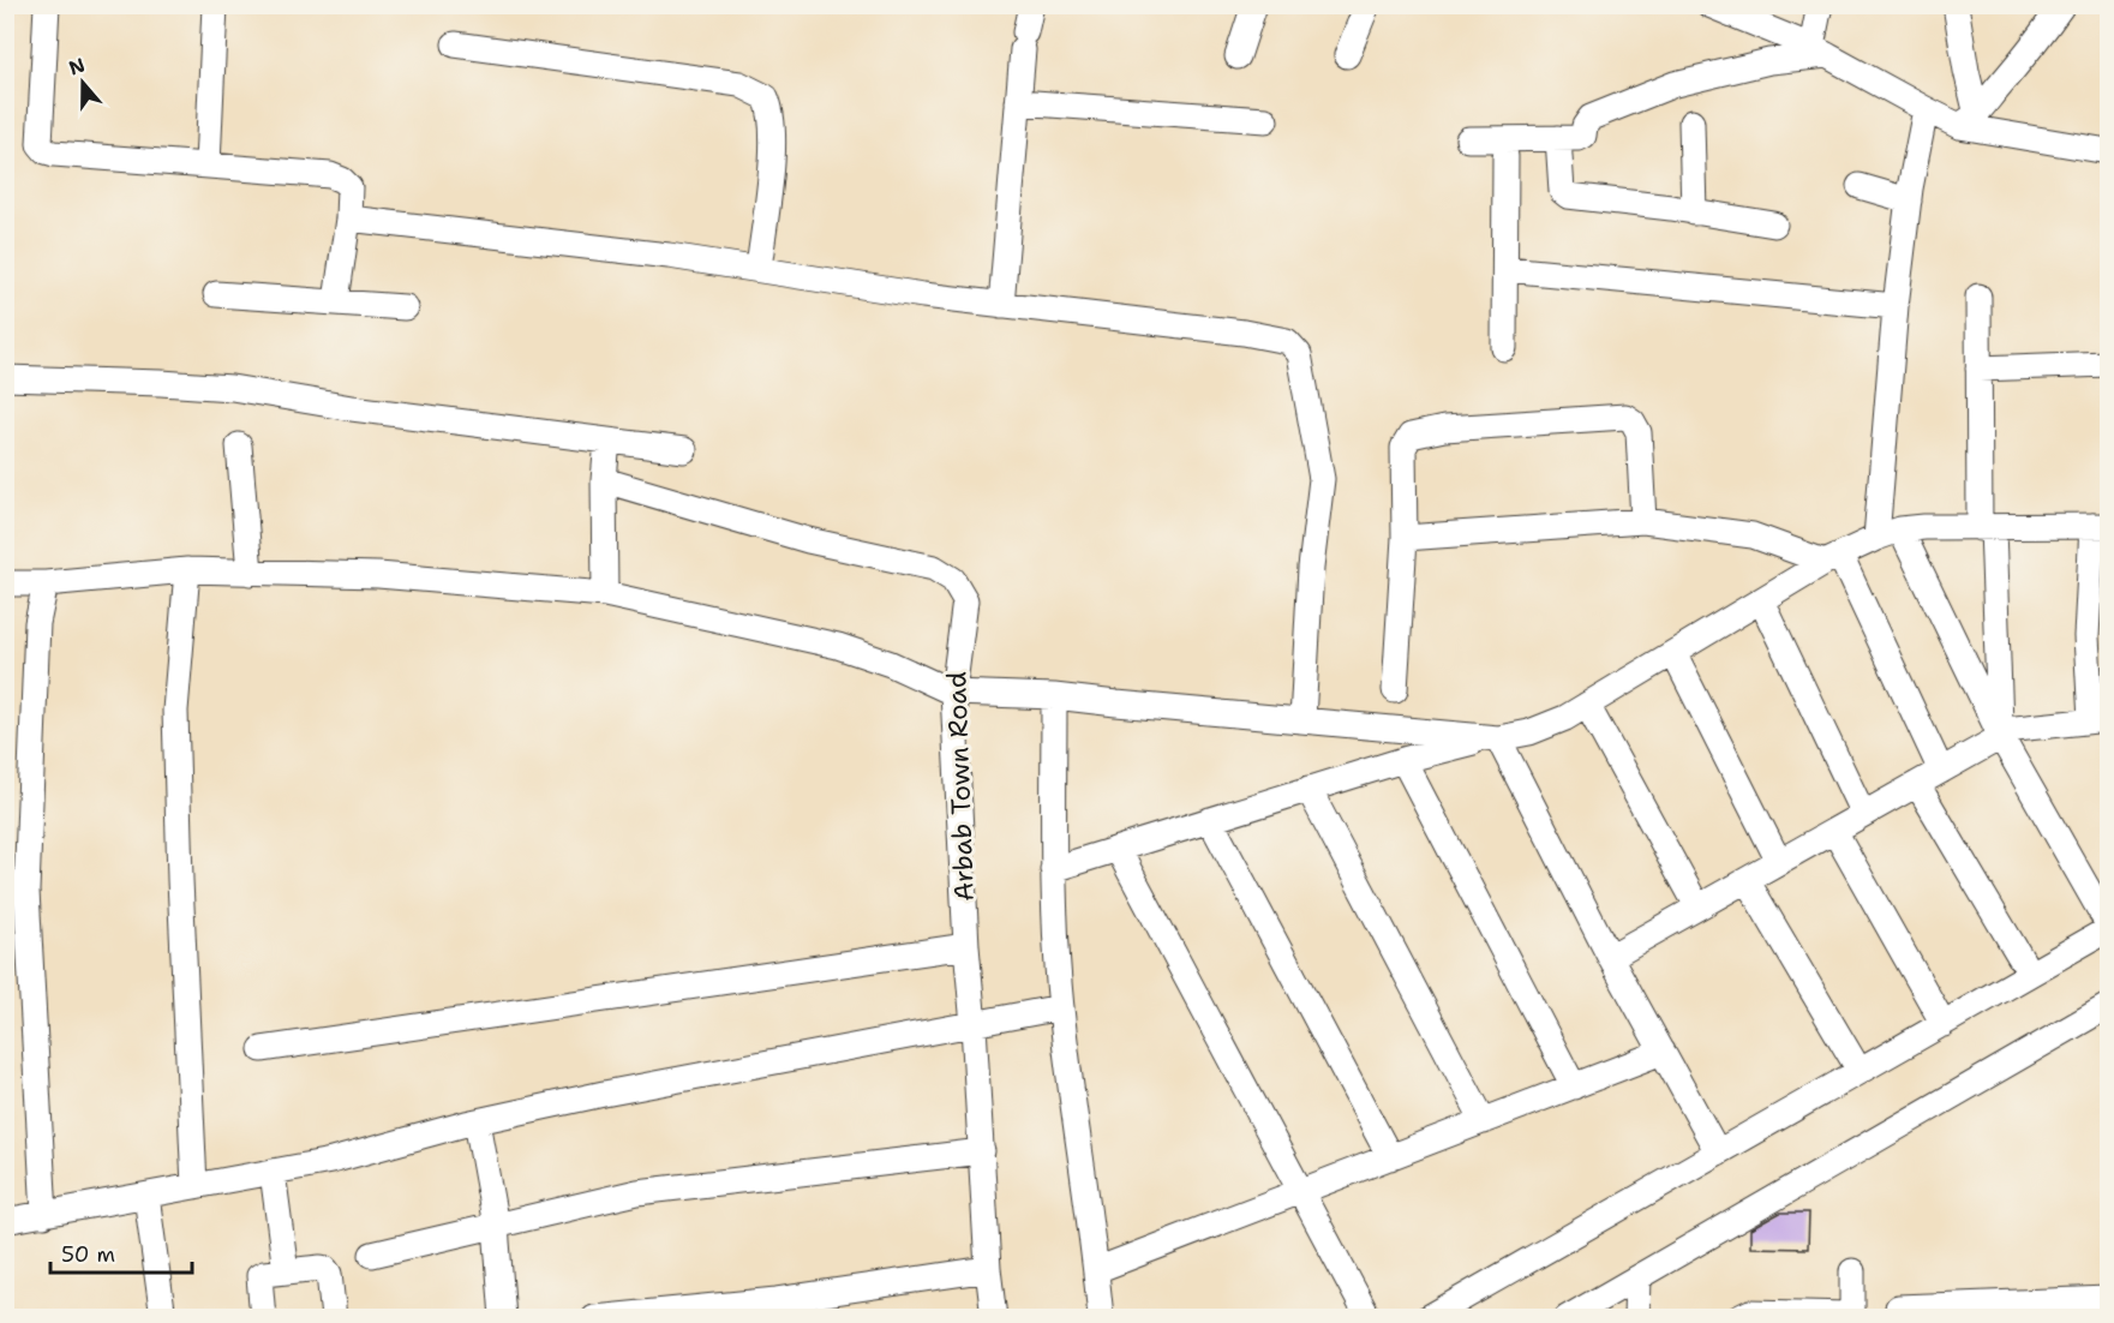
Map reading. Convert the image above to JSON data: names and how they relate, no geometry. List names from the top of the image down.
{
  "streets": {
    "street": ["Arbab Town Road"]
  },
  "scale_bar": "50 m",
  "north": "top"
}
